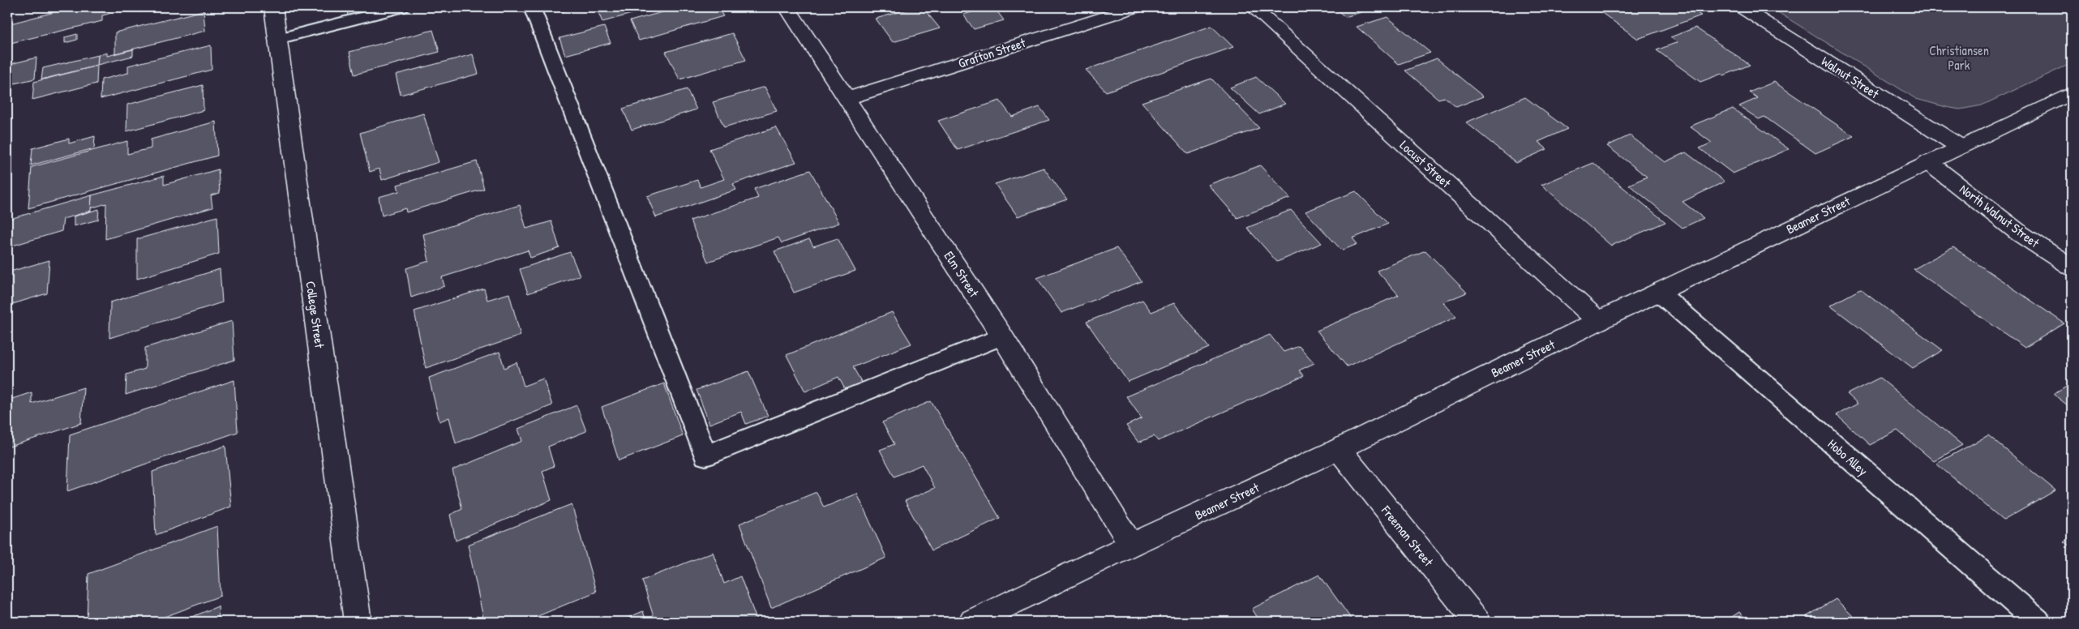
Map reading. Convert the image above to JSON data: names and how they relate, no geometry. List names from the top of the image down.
{
  "streets": {
    "street": [
      "Grafton Street",
      "Walnut Street",
      "Locust Street",
      "Beamer Street",
      "North Walnut Street",
      "Elm Street",
      "College Street",
      "Freeman Street"
    ],
    "lane": ["Hobo Alley"]
  },
  "crossings": [
    ["Grafton Street", "Elm Street"],
    ["Walnut Street", "Beamer Street"],
    ["Locust Street", "Beamer Street"],
    ["Beamer Street", "North Walnut Street"],
    ["Beamer Street", "Elm Street"],
    ["Beamer Street", "Hobo Alley"],
    ["Beamer Street", "Freeman Street"]
  ],
  "parks": ["Christiansen Park"]
}
